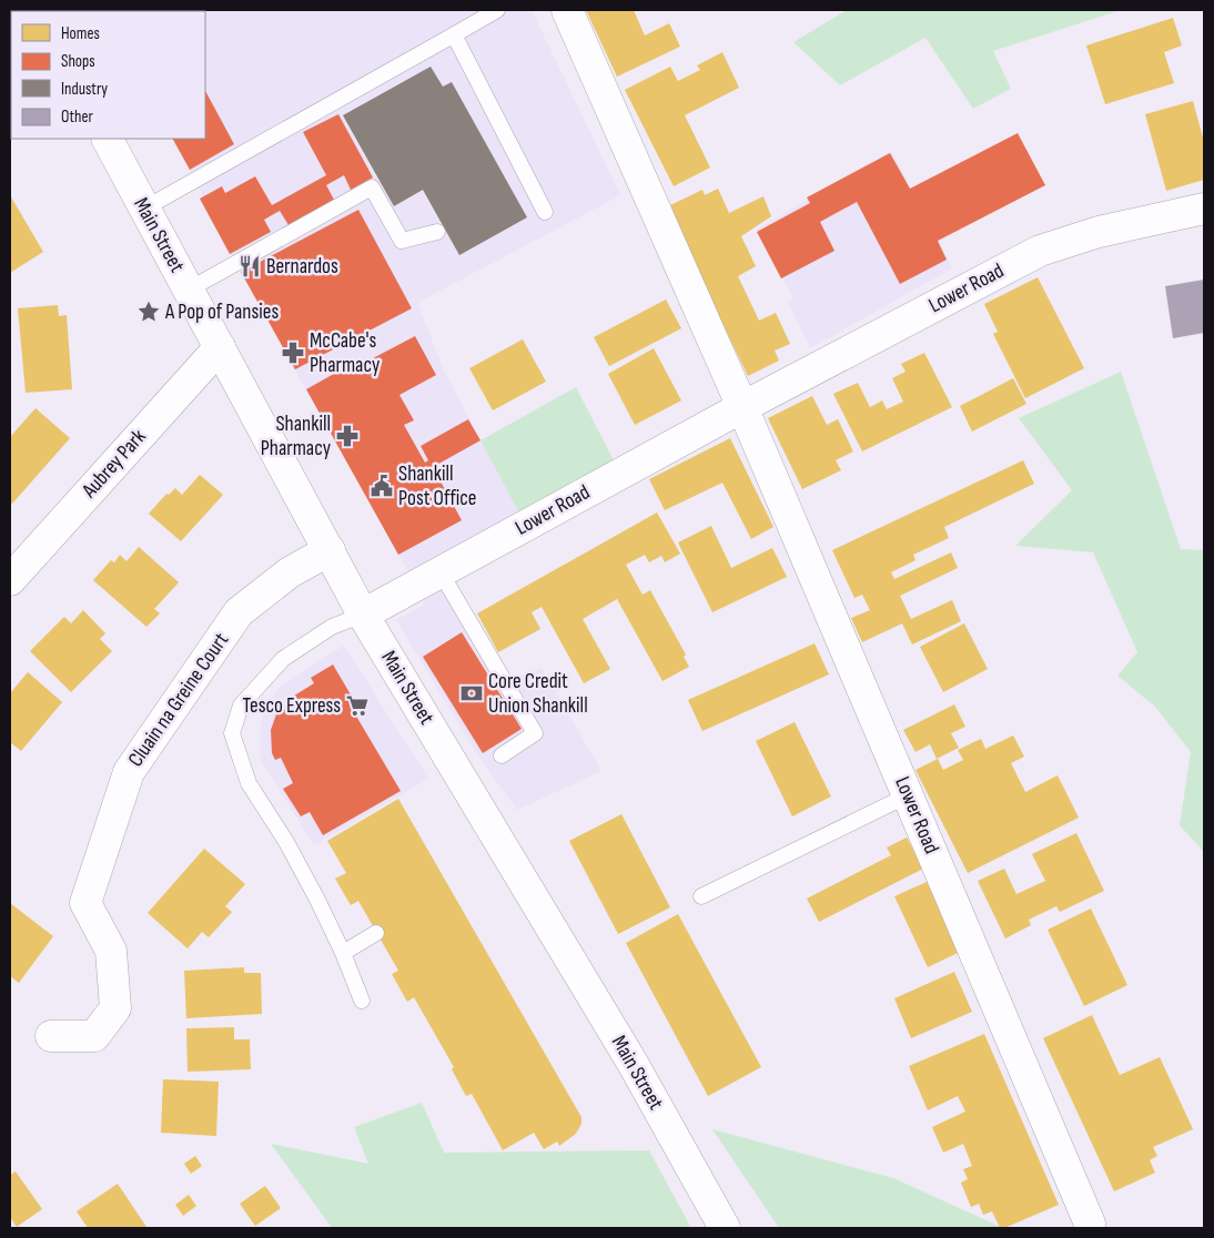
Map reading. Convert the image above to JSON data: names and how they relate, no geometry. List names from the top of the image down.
{
  "streets": {
    "street": [
      "Main Street",
      "Lower Road",
      "Aubrey Park",
      "Cluain na Greine Court"
    ]
  },
  "crossings": [
    ["Main Street", "Lower Road"],
    ["Main Street", "Aubrey Park"],
    ["Main Street", "Cluain na Greine Court"]
  ],
  "places": {
    "restaurant": ["Bernardos"],
    "place": ["A Pop of Pansies"],
    "pharmacy": ["McCabe's Pharmacy", "Shankill Pharmacy"],
    "public building": ["Shankill Post Office"],
    "bank": ["Core Credit Union Shankill"],
    "supermarket": ["Tesco Express"]
  },
  "legend": [
    "Homes",
    "Shops",
    "Industry",
    "Other"
  ]
}
